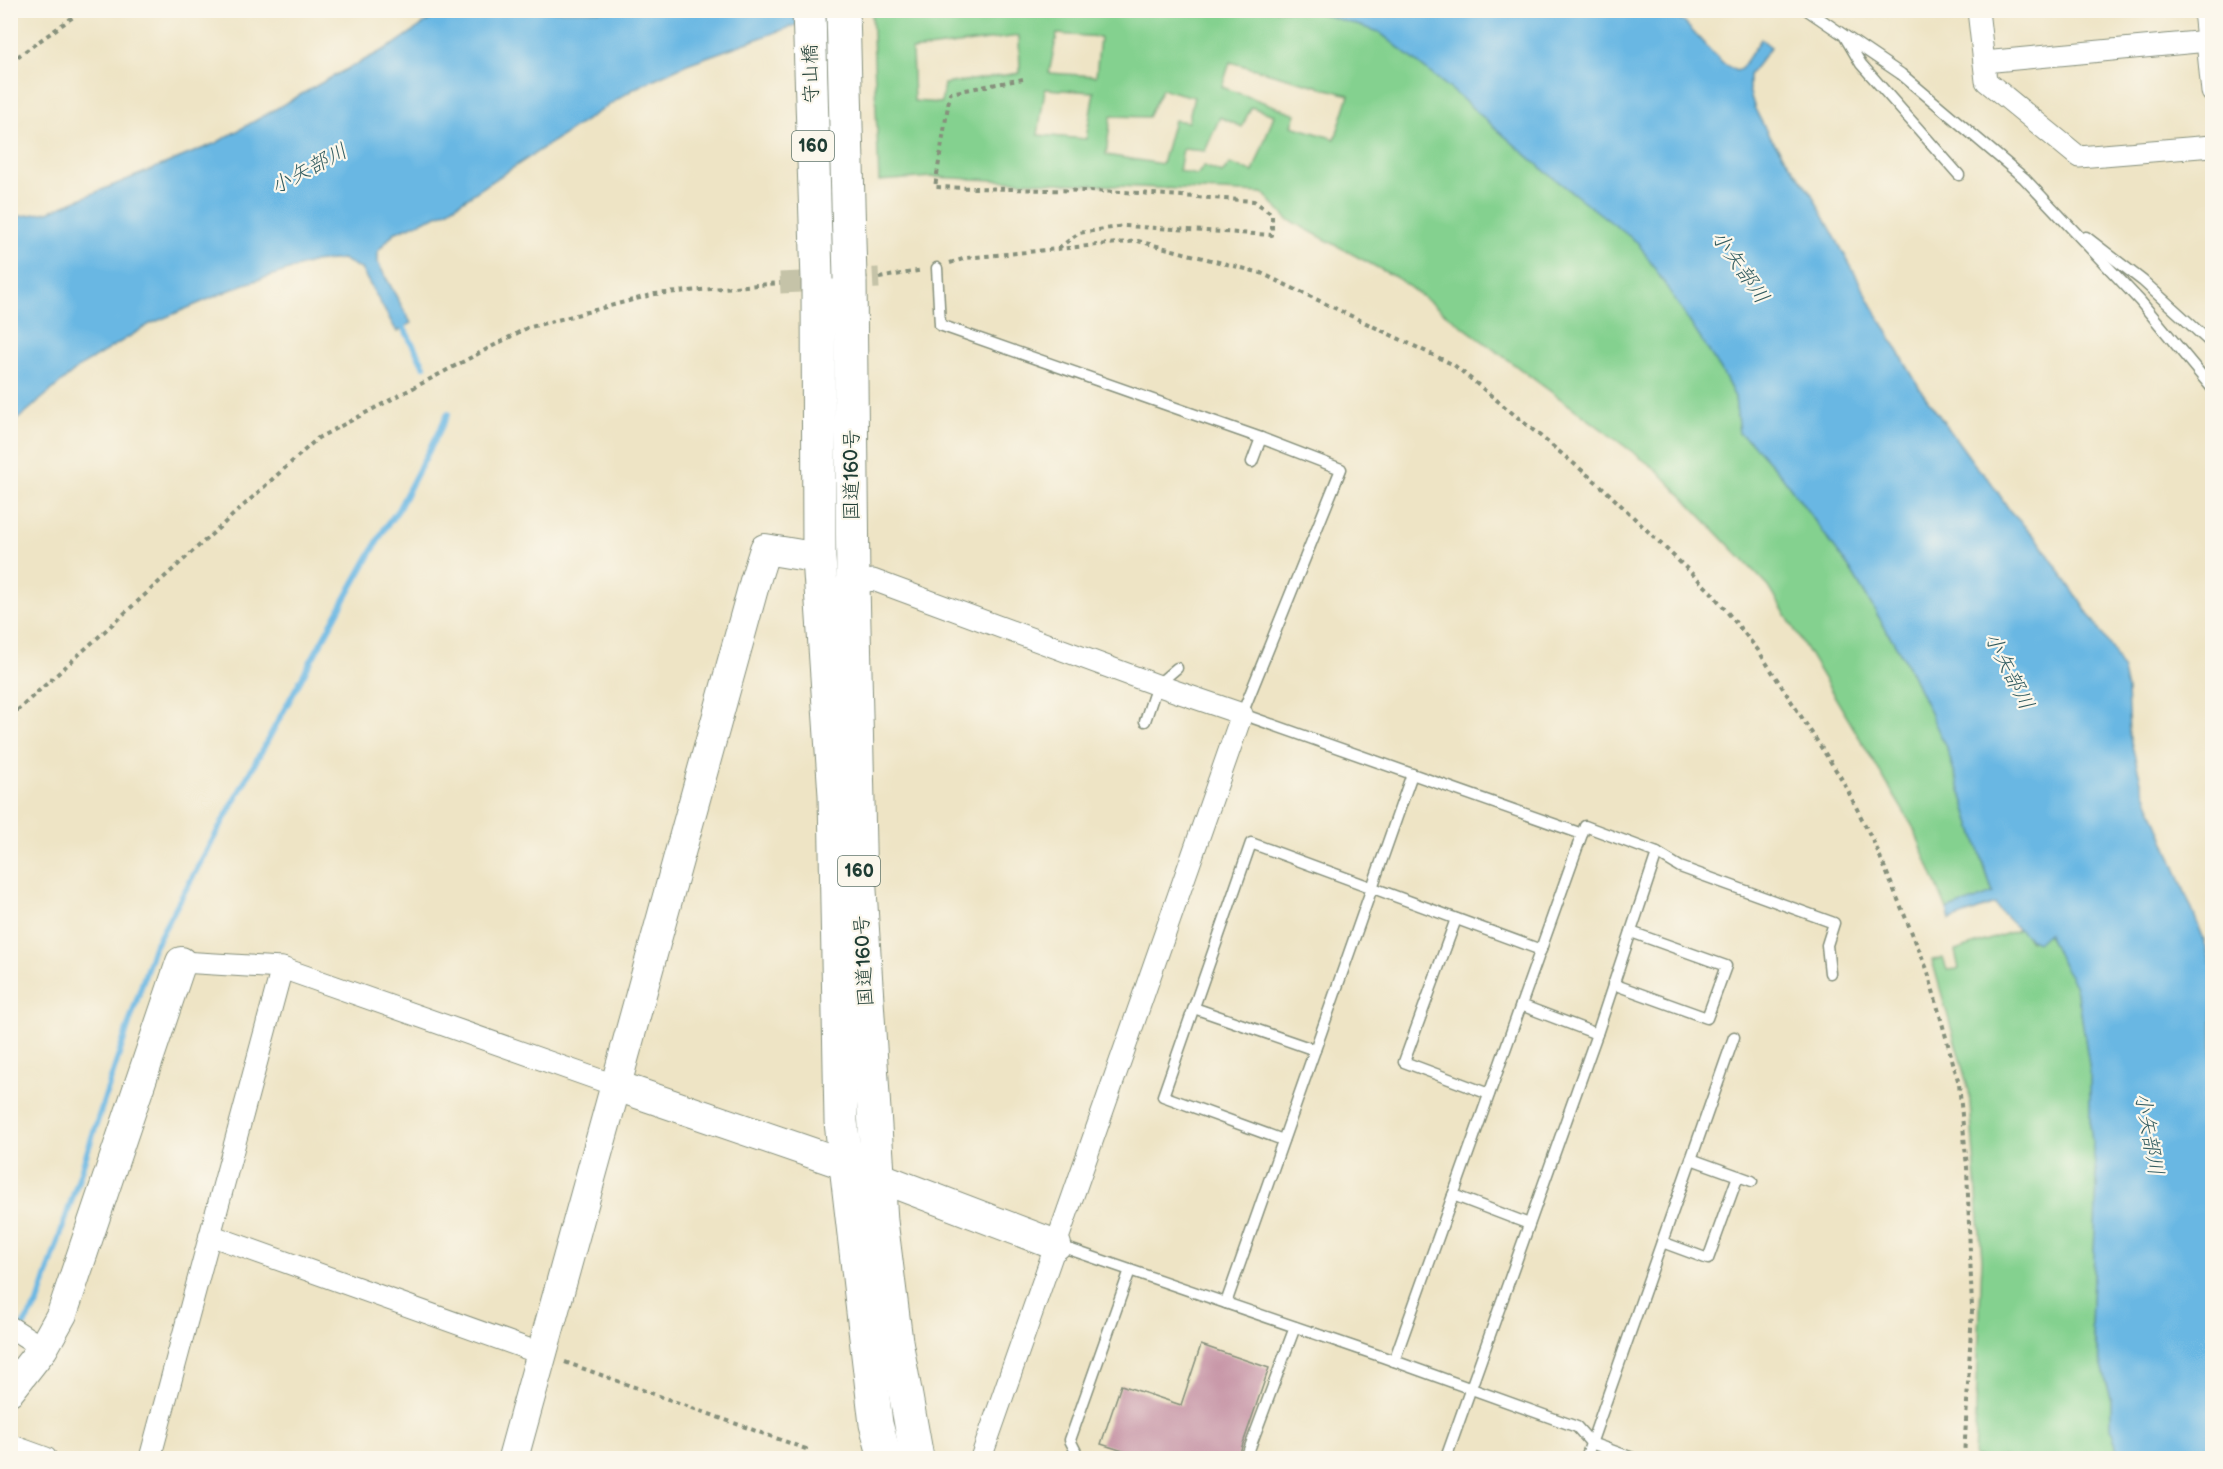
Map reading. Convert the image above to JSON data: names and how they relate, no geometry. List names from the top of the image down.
{
  "streets": {
    "highway": ["守山橋", "160", "国道160号"]
  },
  "crossings": [
    ["守山橋", "国道160号"]
  ],
  "water": ["小矢部川"]
}
